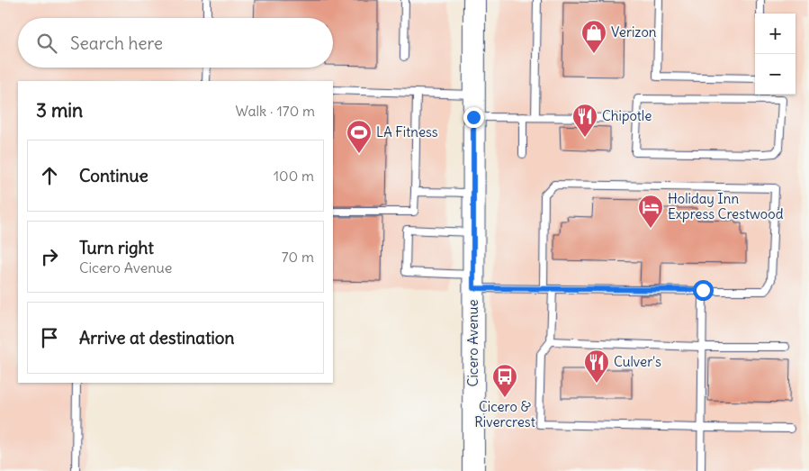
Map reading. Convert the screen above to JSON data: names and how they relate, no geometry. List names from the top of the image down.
{
  "streets": {
    "main road": ["Cicero Avenue"]
  },
  "places": {
    "shop": ["Verizon"],
    "restaurant": ["Chipotle", "Culver's"],
    "sports": ["LA Fitness"],
    "hotel": ["Holiday Inn Express Crestwood"],
    "bus stop": ["Cicero & Rivercrest"]
  },
  "page": {
    "map_buttons": ["+", "−"],
    "search": "Search here",
    "heading": ["3 min", "Walk · 170 m"],
    "list": [
      ["Continue", "100 m"],
      ["Turn right", "Cicero Avenue", "70 m"],
      "Arrive at destination"
    ]
  }
}
